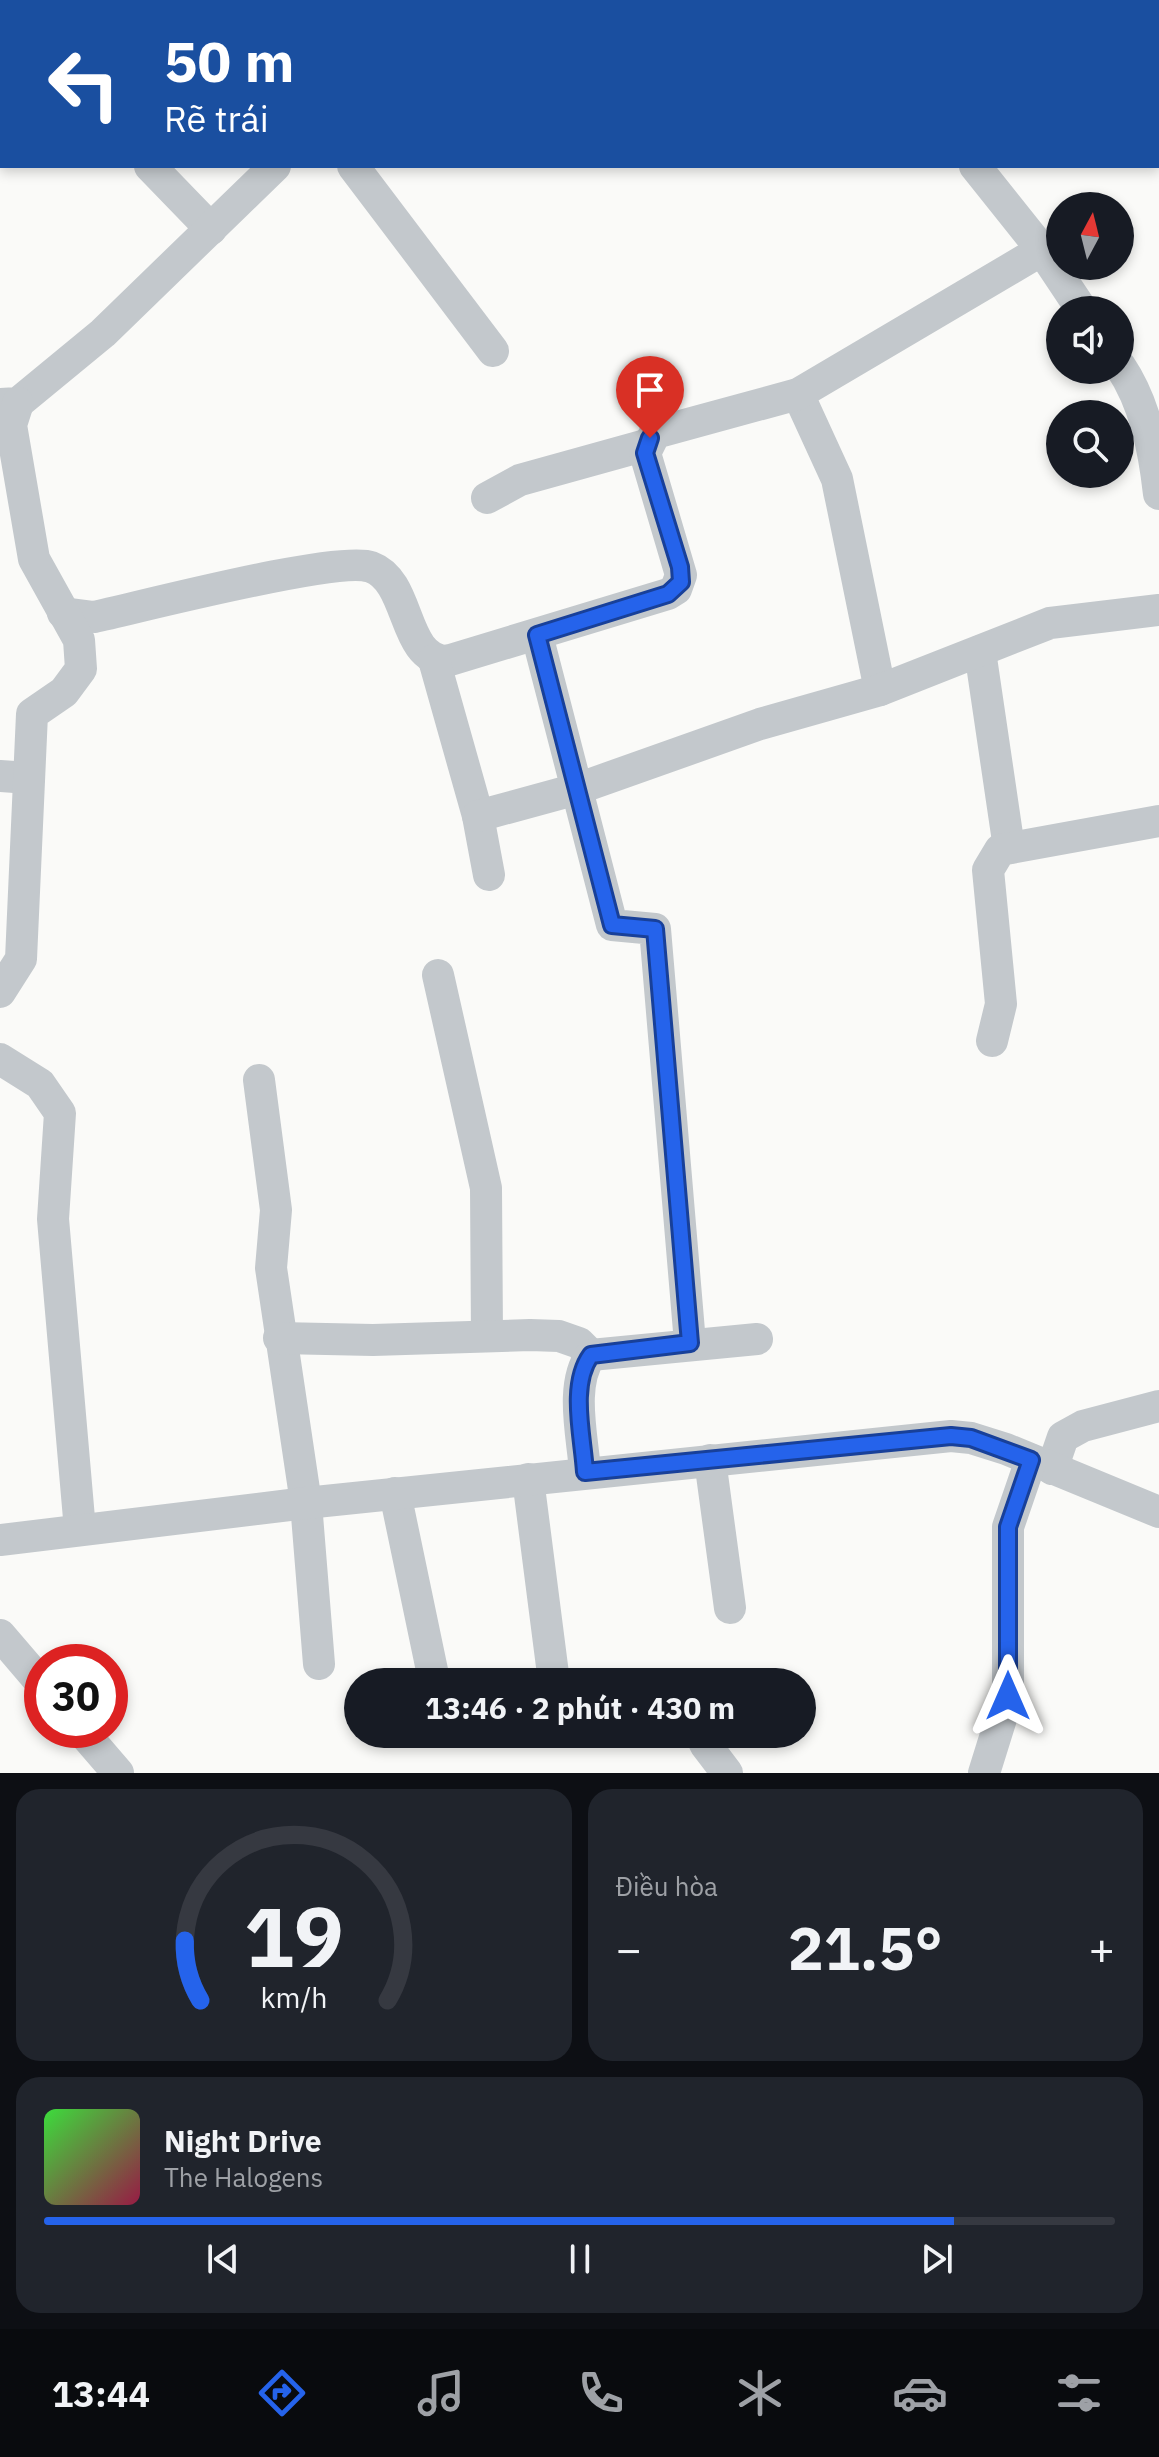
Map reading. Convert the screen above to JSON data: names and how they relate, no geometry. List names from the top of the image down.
{
  "north": "top",
  "page": {
    "turn": ["50 m", "Rẽ trái"],
    "limit": "30",
    "trip": "13:46 · 2 phút · 430 m",
    "tile": "Điều hòa",
    "heat": ["−", "21.5°", "+"],
    "song": ["Night Drive", "The Halogens"],
    "tabs": "13:44",
    "gauge": ["19", "km/h"]
  }
}
